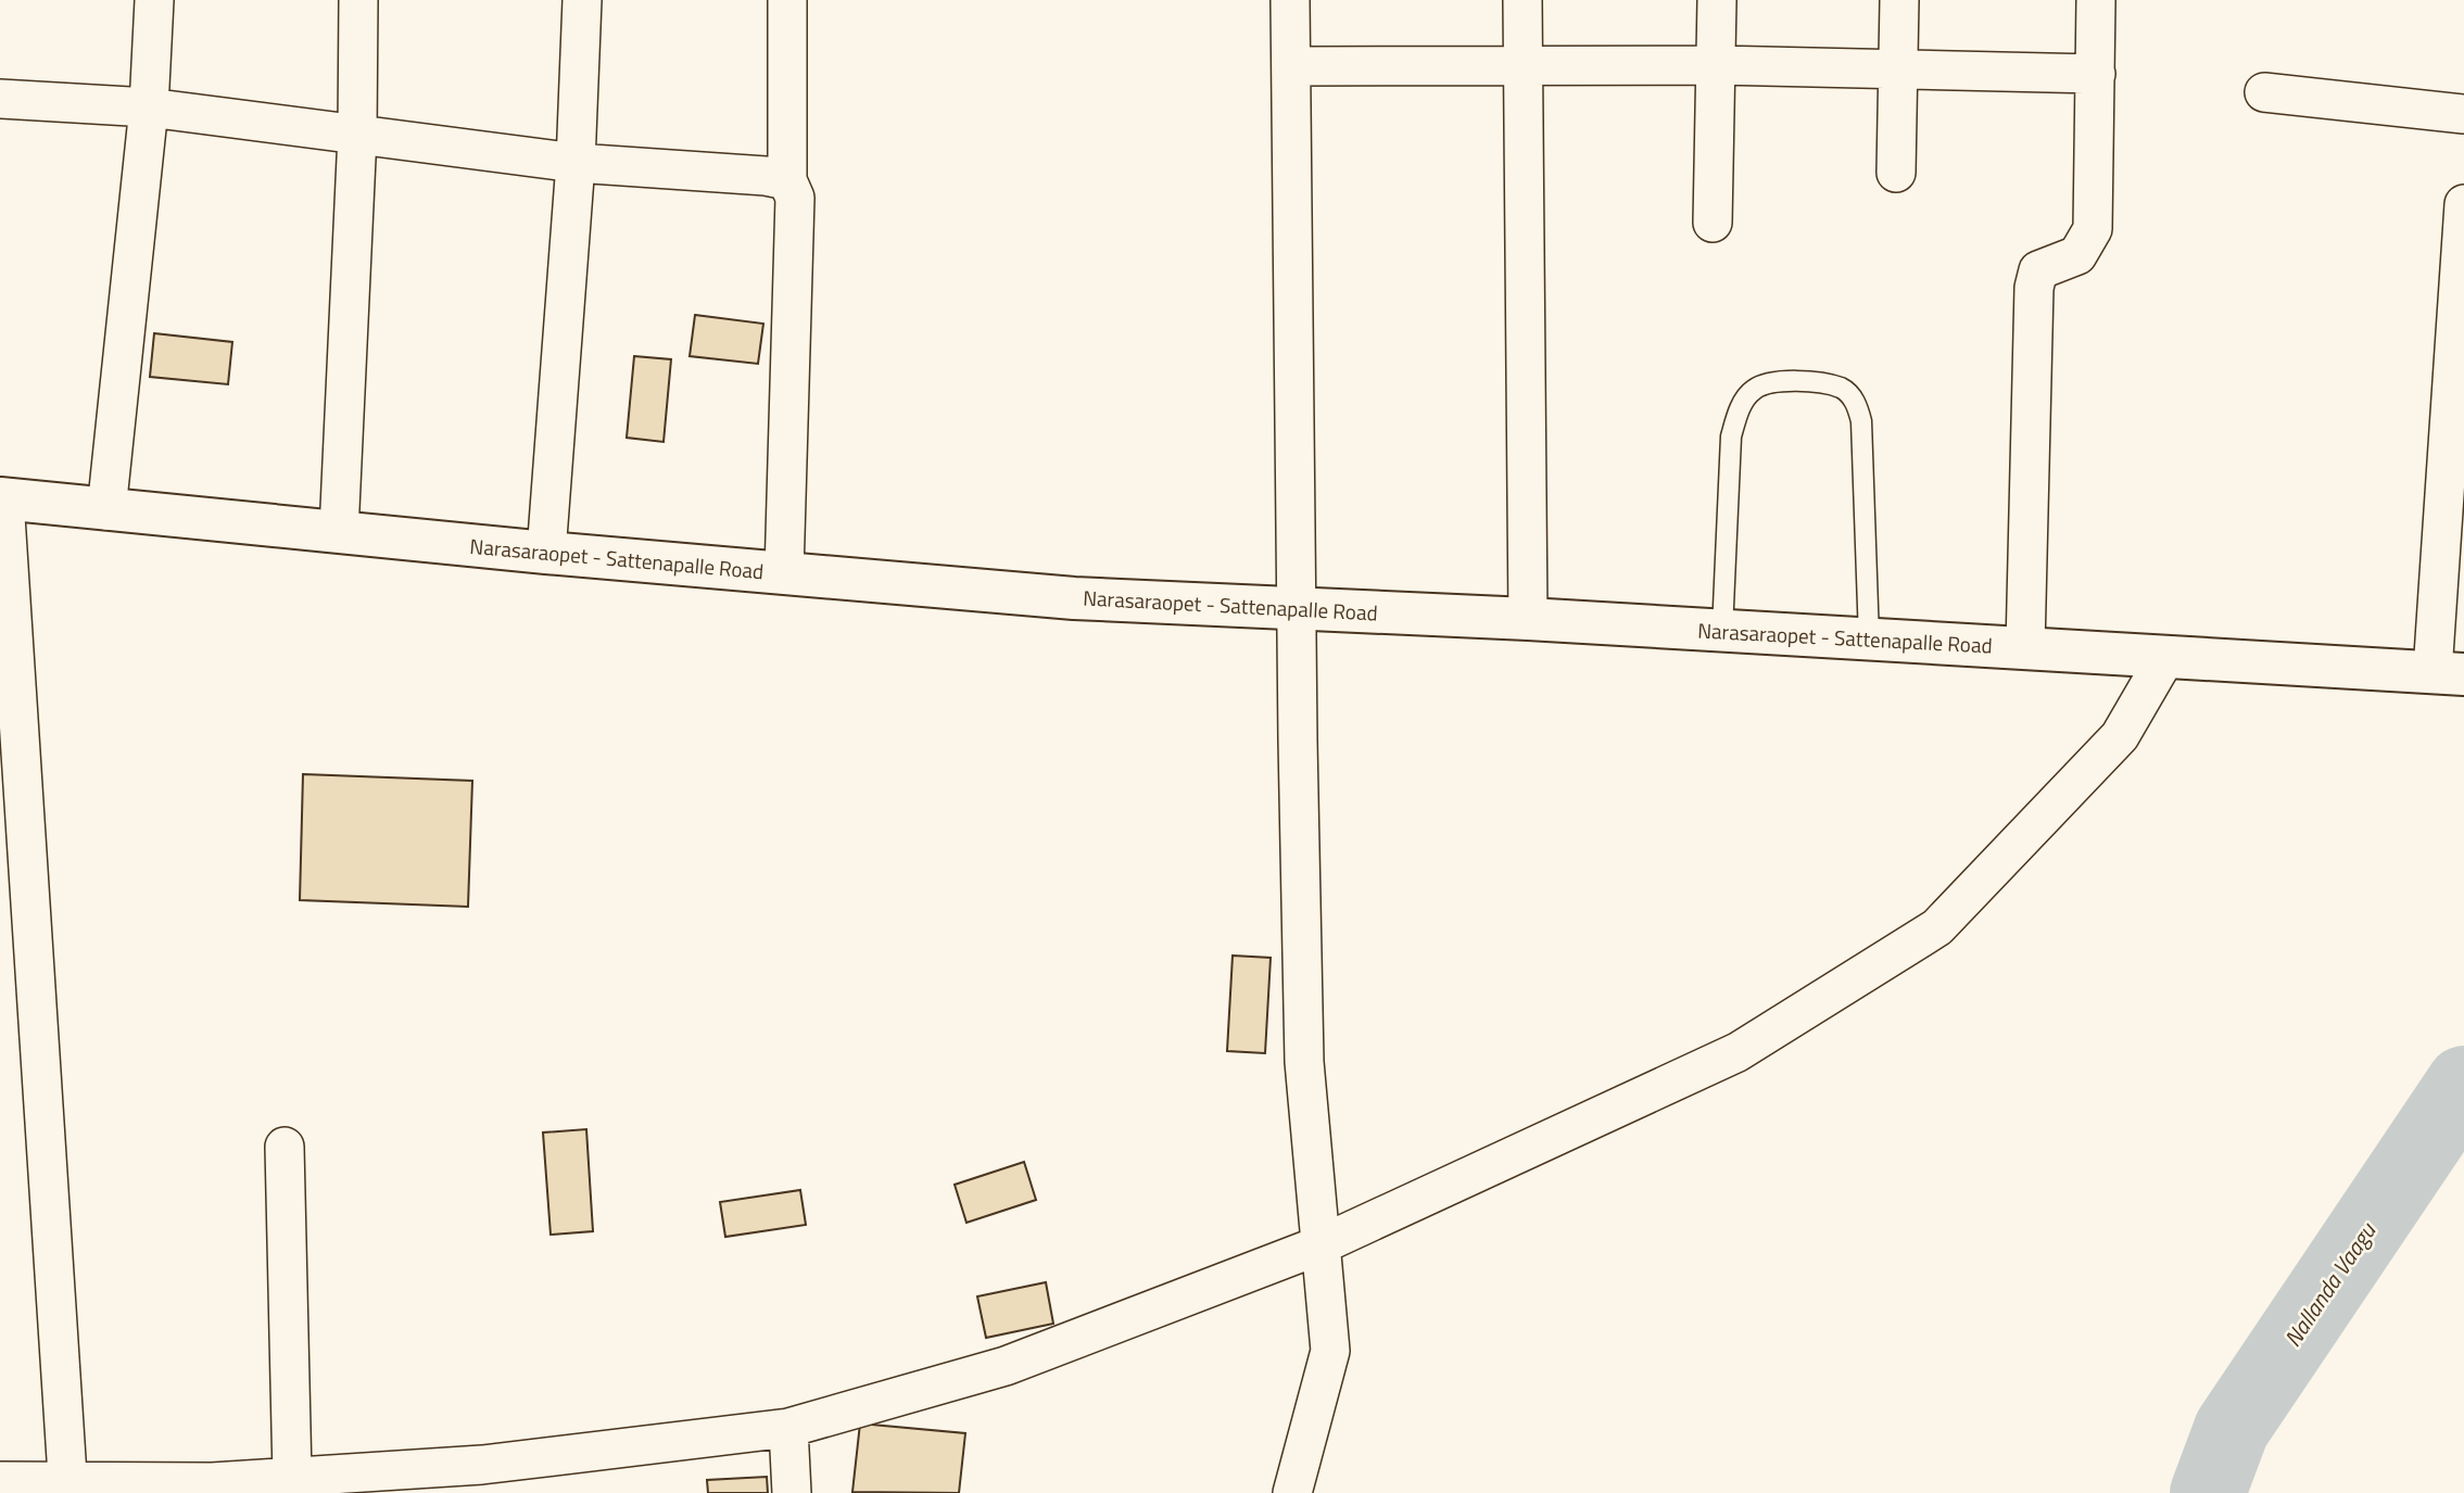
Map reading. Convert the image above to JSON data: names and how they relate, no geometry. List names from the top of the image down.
{
  "streets": {
    "main road": ["Narasaraopet - Sattenapalle Road"]
  },
  "water": ["Nallanda Vaagu"]
}
